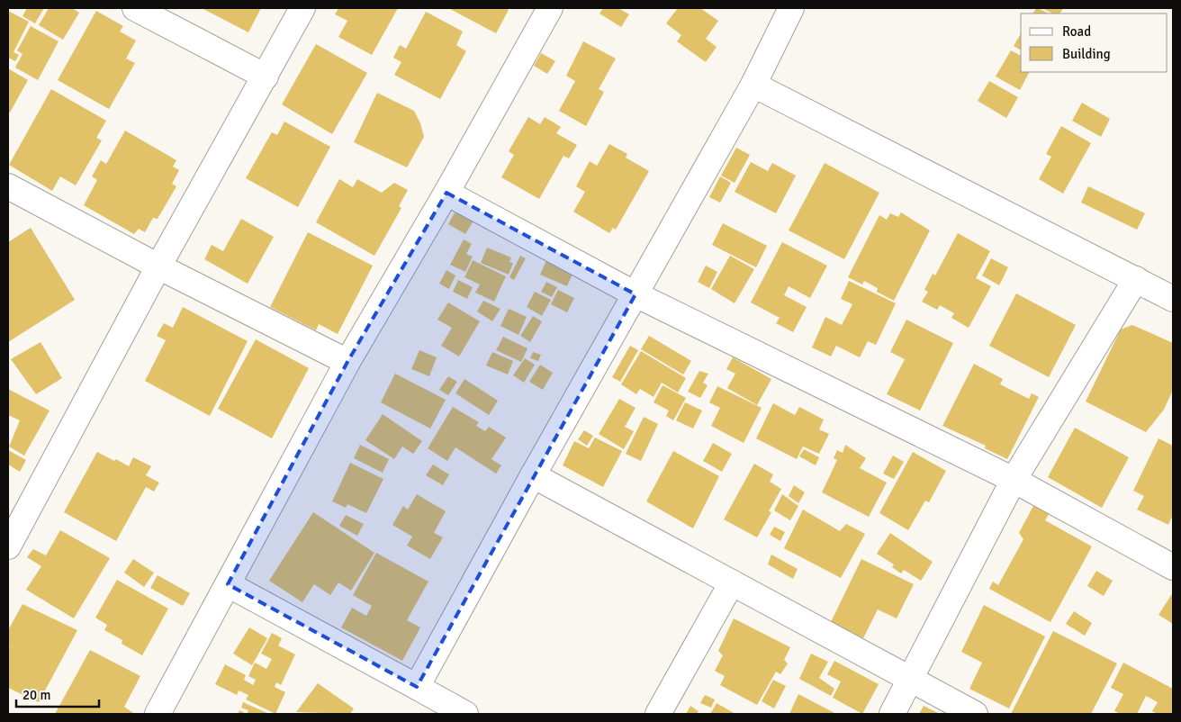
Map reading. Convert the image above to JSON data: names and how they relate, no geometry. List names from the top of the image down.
{
  "legend": ["Road", "Building"],
  "scale_bar": "20 m"
}
